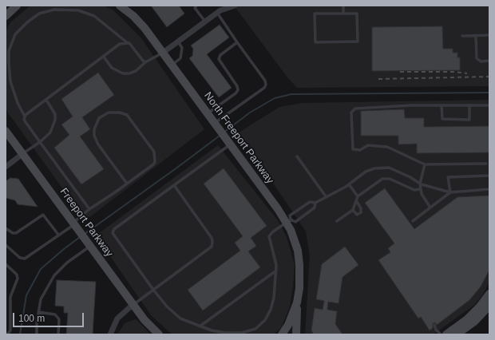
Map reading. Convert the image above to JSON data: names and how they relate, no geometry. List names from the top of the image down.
{
  "streets": {
    "main road": ["North Freeport Parkway", "Freeport Parkway"]
  },
  "scale_bar": "100 m"
}
